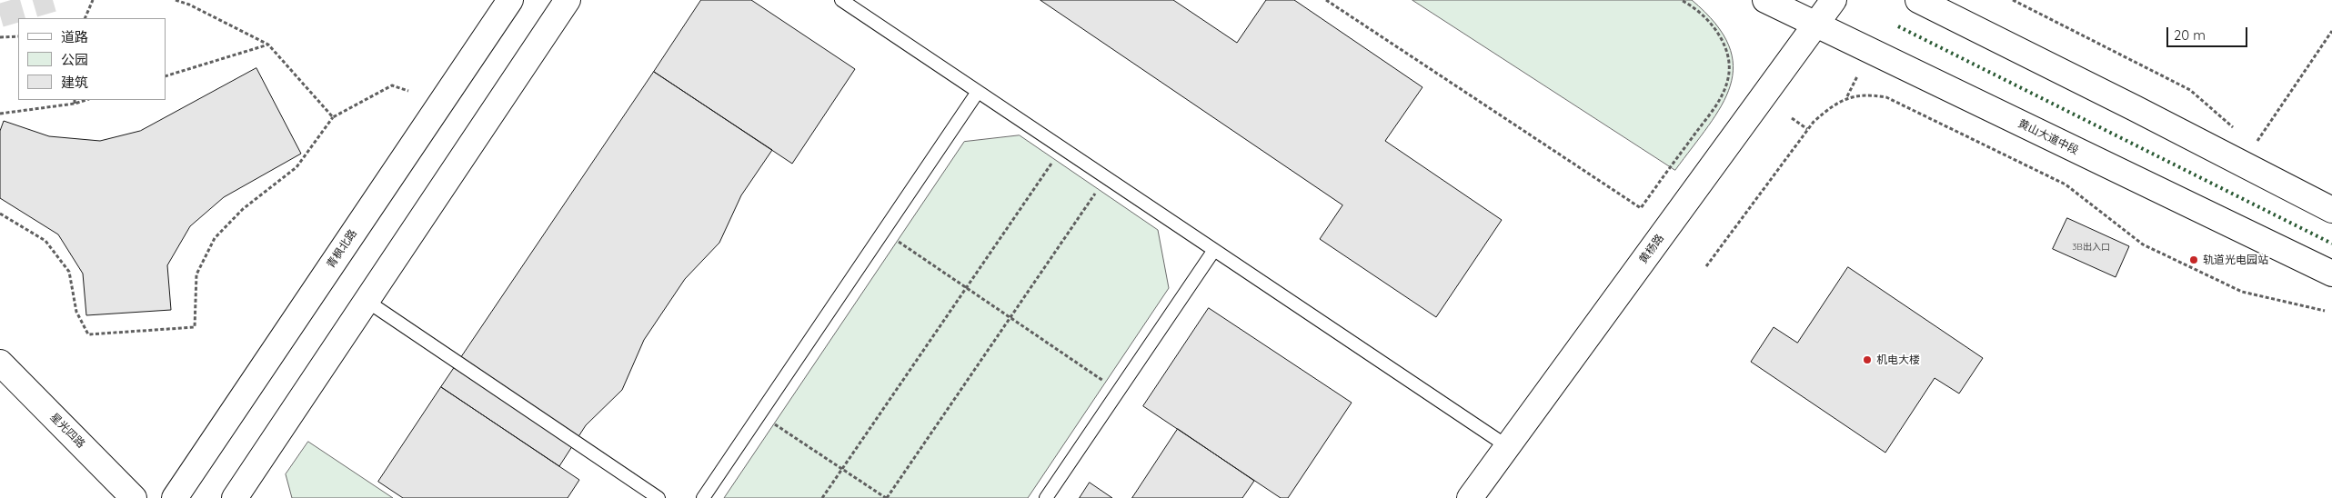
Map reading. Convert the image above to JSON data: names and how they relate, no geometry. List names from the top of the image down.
{
  "streets": {
    "street": [
      "黄山大道中段",
      "青枫北路",
      "黄杨路",
      "星光四路"
    ]
  },
  "crossings": [
    ["黄山大道中段", "黄杨路"]
  ],
  "places": ["轨道光电园站", "机电大楼"],
  "house_numbers": ["3B出入口"],
  "legend": ["道路", "公园", "建筑"],
  "scale_bar": "20 m"
}
